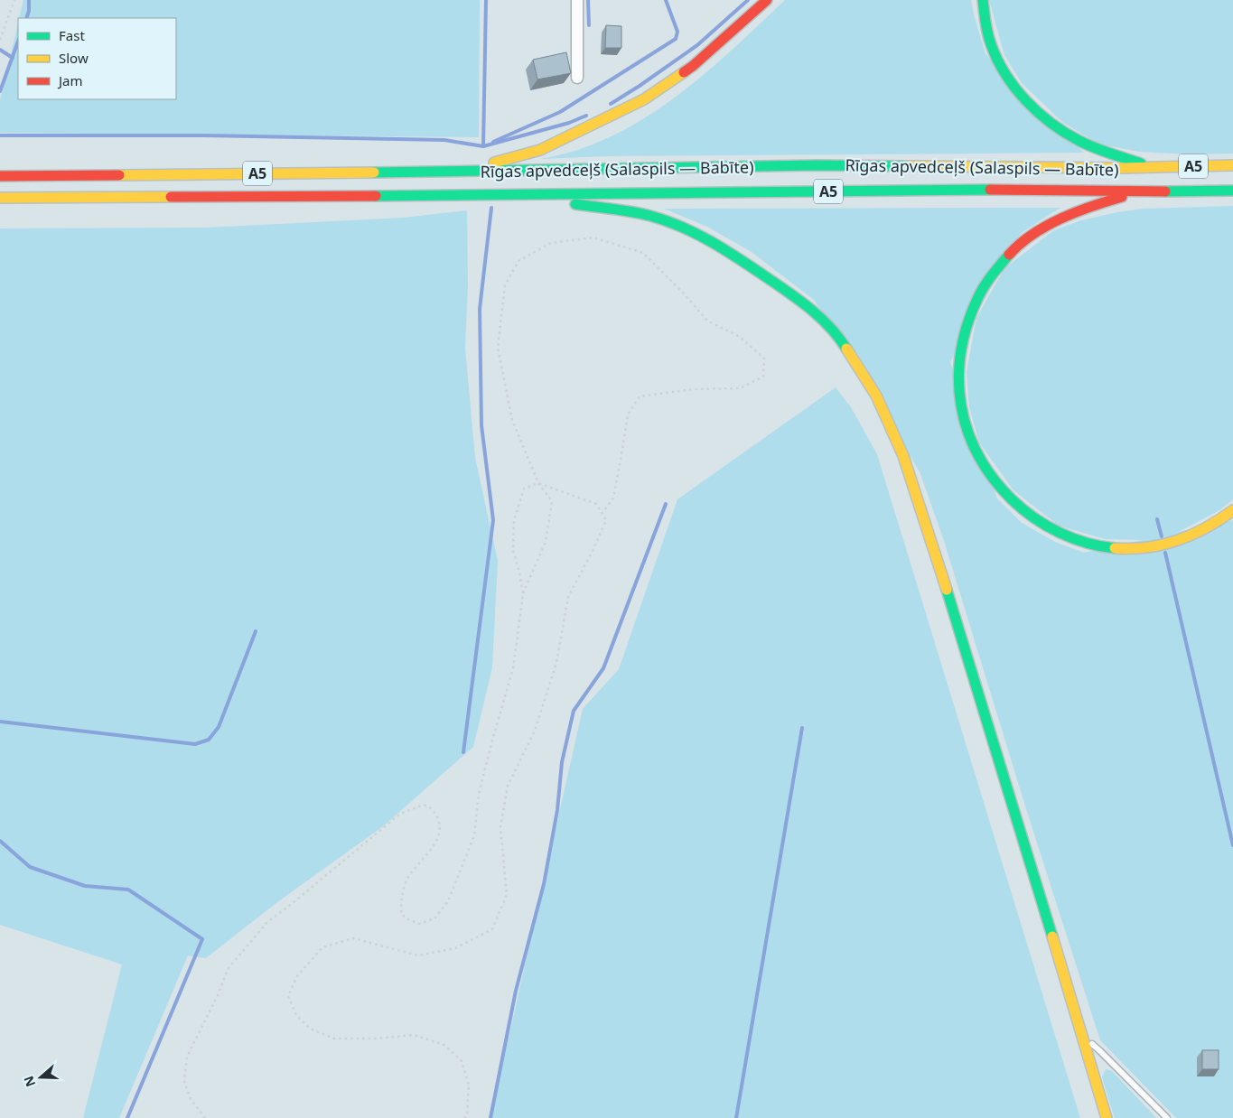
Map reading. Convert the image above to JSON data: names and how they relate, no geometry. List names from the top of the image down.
{
  "streets": {
    "highway": ["A5", "Rīgas apvedceļš (Salaspils — Babīte)"]
  },
  "legend": ["Fast", "Slow", "Jam"],
  "north": "left"
}
